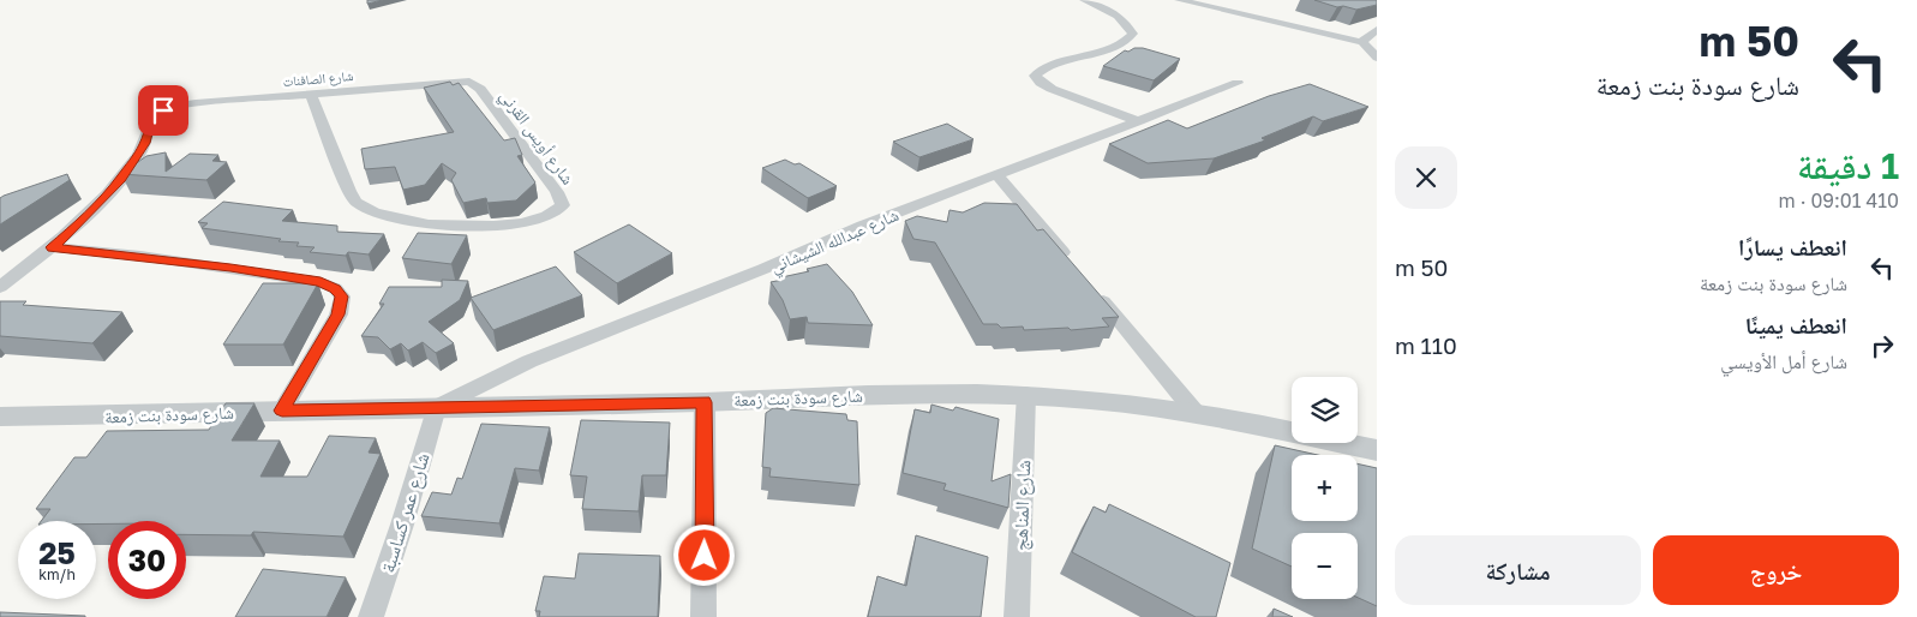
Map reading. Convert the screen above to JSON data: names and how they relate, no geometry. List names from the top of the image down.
{
  "streets": {
    "street": [
      "شارع الصافنات",
      "شارع أويس القرني",
      "شارع عبدالله الشيشاني",
      "شارع سودة بنت زمعة",
      "شارع المناهج",
      "شارع عمر كساسبة"
    ]
  },
  "crossings": [
    ["شارع الصافنات", "شارع أويس القرني"],
    ["شارع عبدالله الشيشاني", "شارع سودة بنت زمعة"],
    ["شارع عبدالله الشيشاني", "شارع عمر كساسبة"],
    ["شارع سودة بنت زمعة", "شارع المناهج"],
    ["شارع سودة بنت زمعة", "شارع عمر كساسبة"]
  ],
  "page": {
    "turn": ["50 m", "شارع سودة بنت زمعة"],
    "heading": ["1 دقيقة", "410 m · 09:01"],
    "list": [
      {
        "name": "انعطف يسارًا",
        "note": "شارع سودة بنت زمعة",
        "value": "50 m"
      },
      {
        "name": "انعطف يمينًا",
        "note": "شارع أمل الأويسي",
        "value": "110 m"
      }
    ],
    "map_buttons": ["+", "−"],
    "speed": "25 km/h",
    "limit": "30",
    "buttons": ["خروج", "مشاركة"]
  }
}
